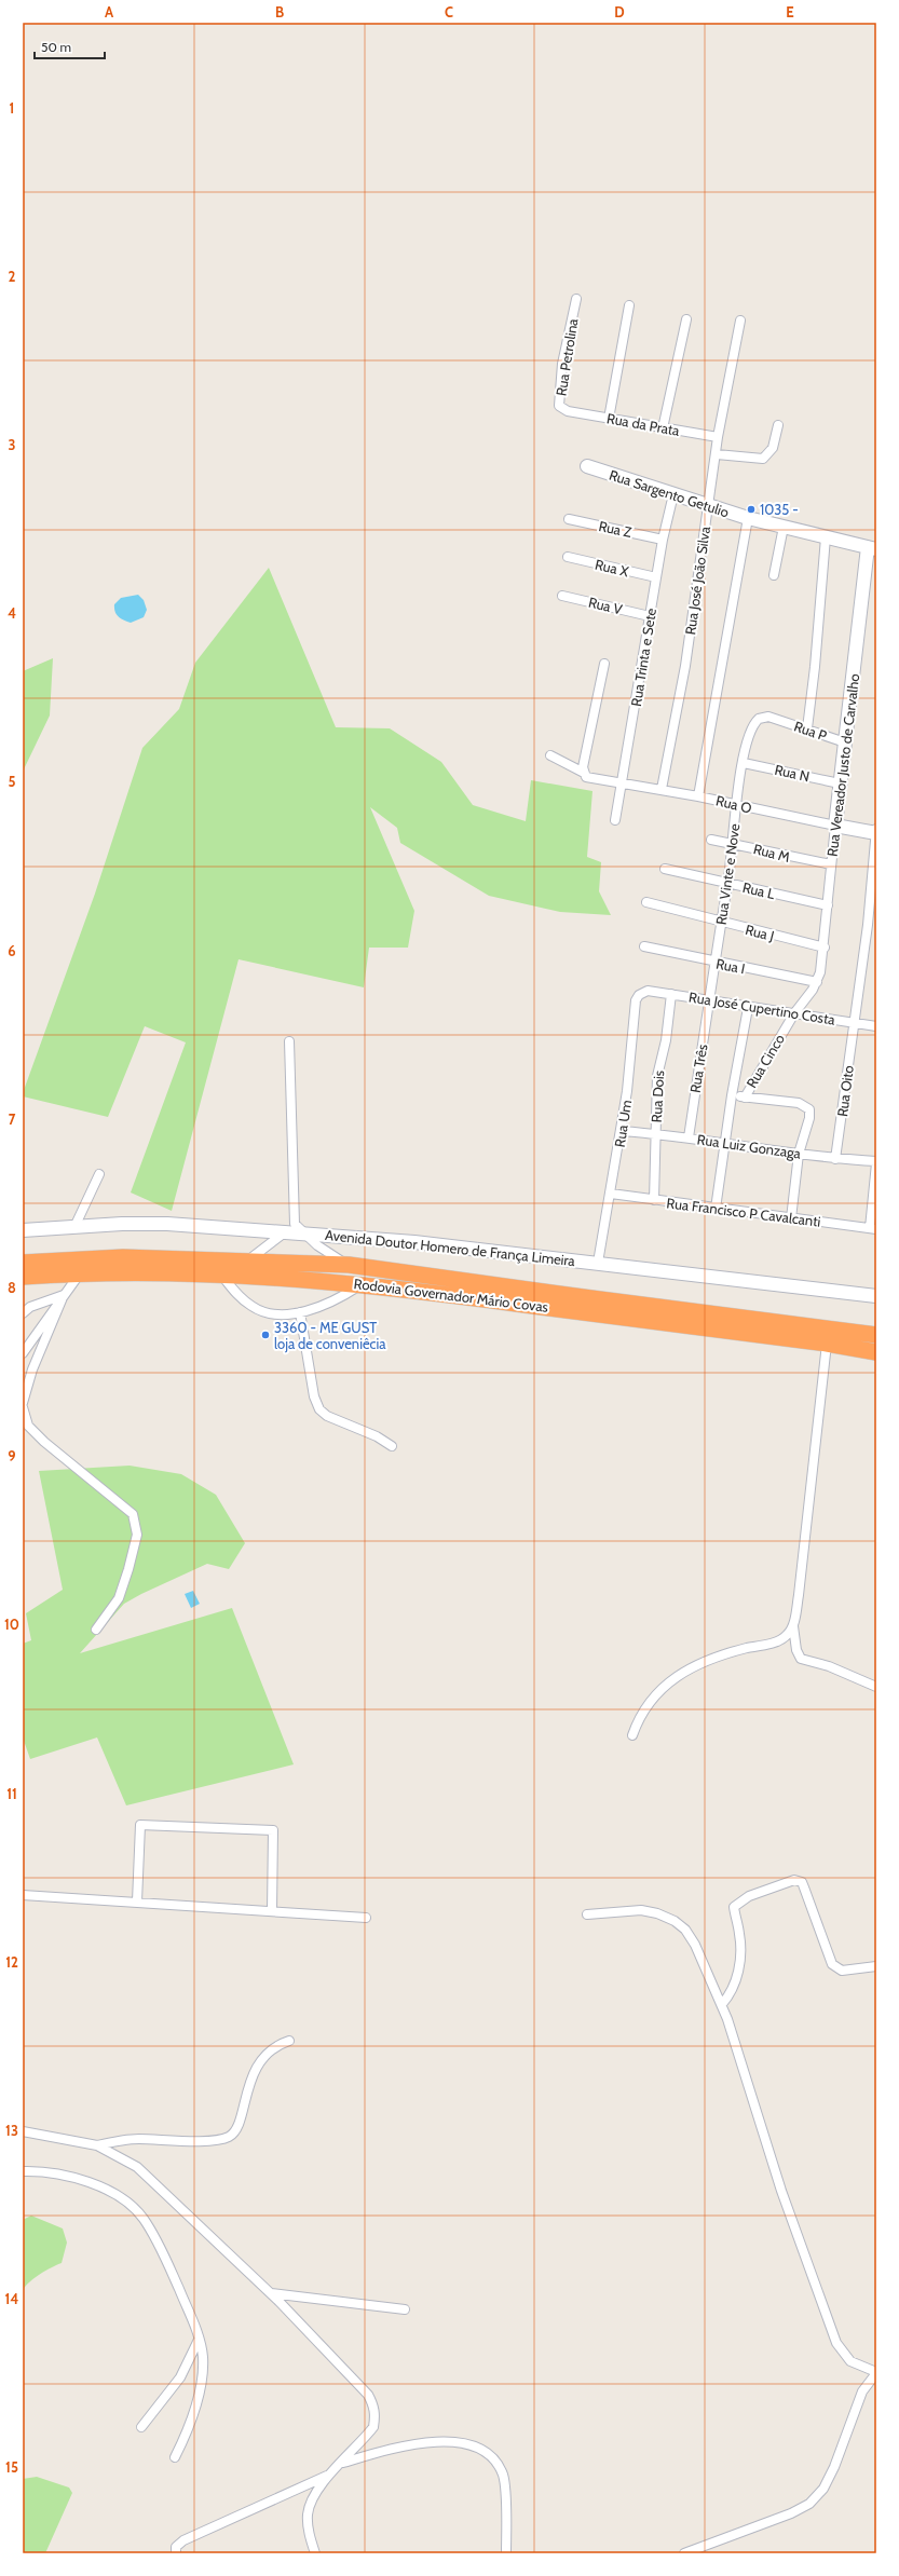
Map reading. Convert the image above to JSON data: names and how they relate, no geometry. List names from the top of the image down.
{
  "streets": {
    "highway": ["Rodovia Governador Mário Covas"],
    "main road": [
      "Rua Sargento Getulio",
      "Rua Vereador Justo de Carvalho",
      "Rua O",
      "Avenida Doutor Homero de França Limeira"
    ],
    "street": [
      "Rua Petrolina",
      "Rua da Prata",
      "Rua Z",
      "Rua X",
      "Rua José João Silva",
      "Rua V",
      "Rua Trinta e Sete",
      "Rua P",
      "Rua N",
      "Rua M",
      "Rua Vinte e Nove",
      "Rua L",
      "Rua J",
      "Rua I",
      "Rua José Cupertino Costa",
      "Rua Cinco",
      "Rua Três",
      "Rua Oito",
      "Rua Dois",
      "Rua Um",
      "Rua Luiz Gonzaga",
      "Rua Francisco P Cavalcanti"
    ]
  },
  "crossings": [
    ["Rua Petrolina", "Rua da Prata"],
    ["Rua da Prata", "Rua José João Silva"],
    ["Rua Sargento Getulio", "Rua José João Silva"],
    ["Rua Sargento Getulio", "Rua Trinta e Sete"],
    ["Rua Sargento Getulio", "Rua Vereador Justo de Carvalho"],
    ["Rua Z", "Rua Trinta e Sete"],
    ["Rua X", "Rua Trinta e Sete"],
    ["Rua José João Silva", "Rua O"],
    ["Rua V", "Rua Trinta e Sete"],
    ["Rua Trinta e Sete", "Rua O"],
    ["Rua P", "Rua Vereador Justo de Carvalho"],
    ["Rua P", "Rua Vinte e Nove"],
    ["Rua Vereador Justo de Carvalho", "Rua N"],
    ["Rua Vereador Justo de Carvalho", "Rua O"],
    ["Rua Vereador Justo de Carvalho", "Rua M"],
    ["Rua Vereador Justo de Carvalho", "Rua L"],
    ["Rua Vereador Justo de Carvalho", "Rua J"],
    ["Rua Vereador Justo de Carvalho", "Rua I"],
    ["Rua Vereador Justo de Carvalho", "Rua Cinco"],
    ["Rua N", "Rua Vinte e Nove"],
    ["Rua O", "Rua Vinte e Nove"],
    ["Rua O", "Rua Oito"],
    ["Rua M", "Rua Vinte e Nove"],
    ["Rua Vinte e Nove", "Rua L"],
    ["Rua Vinte e Nove", "Rua J"],
    ["Rua Vinte e Nove", "Rua I"],
    ["Rua Vinte e Nove", "Rua José Cupertino Costa"],
    ["Rua Vinte e Nove", "Rua Três"],
    ["Rua I", "Rua Cinco"],
    ["Rua José Cupertino Costa", "Rua Cinco"],
    ["Rua José Cupertino Costa", "Rua Três"],
    ["Rua José Cupertino Costa", "Rua Oito"],
    ["Rua José Cupertino Costa", "Rua Dois"],
    ["Rua José Cupertino Costa", "Rua Um"],
    ["Rua Três", "Rua Luiz Gonzaga"],
    ["Rua Oito", "Rua Luiz Gonzaga"],
    ["Rua Dois", "Rua Luiz Gonzaga"],
    ["Rua Dois", "Rua Francisco P Cavalcanti"],
    ["Rua Um", "Rua Luiz Gonzaga"],
    ["Rua Um", "Rua Francisco P Cavalcanti"],
    ["Rua Um", "Avenida Doutor Homero de França Limeira"]
  ],
  "places": ["1035 -", "3360 - ME GUST loja de conveniêcia"],
  "scale_bar": "50 m",
  "grid": {
    "columns": [
      "A",
      "B",
      "C",
      "D",
      "E"
    ],
    "rows": [
      "1",
      "2",
      "3",
      "4",
      "5",
      "6",
      "7",
      "8",
      "9",
      "10",
      "11",
      "12",
      "13",
      "14",
      "15"
    ]
  }
}
